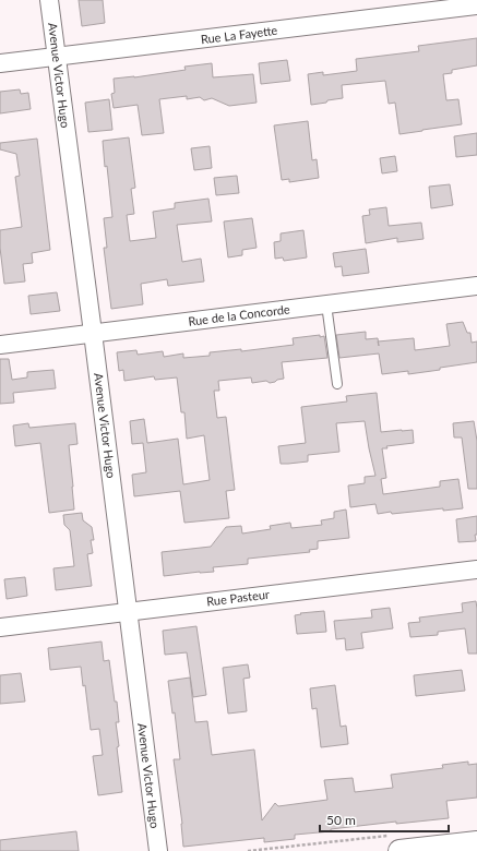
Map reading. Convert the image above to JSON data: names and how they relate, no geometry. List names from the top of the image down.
{
  "streets": {
    "street": [
      "Rue La Fayette",
      "Avenue Victor Hugo",
      "Rue de la Concorde",
      "Rue Pasteur"
    ]
  },
  "crossings": [
    ["Rue La Fayette", "Avenue Victor Hugo"],
    ["Avenue Victor Hugo", "Rue de la Concorde"],
    ["Avenue Victor Hugo", "Rue Pasteur"]
  ],
  "scale_bar": "50 m"
}
